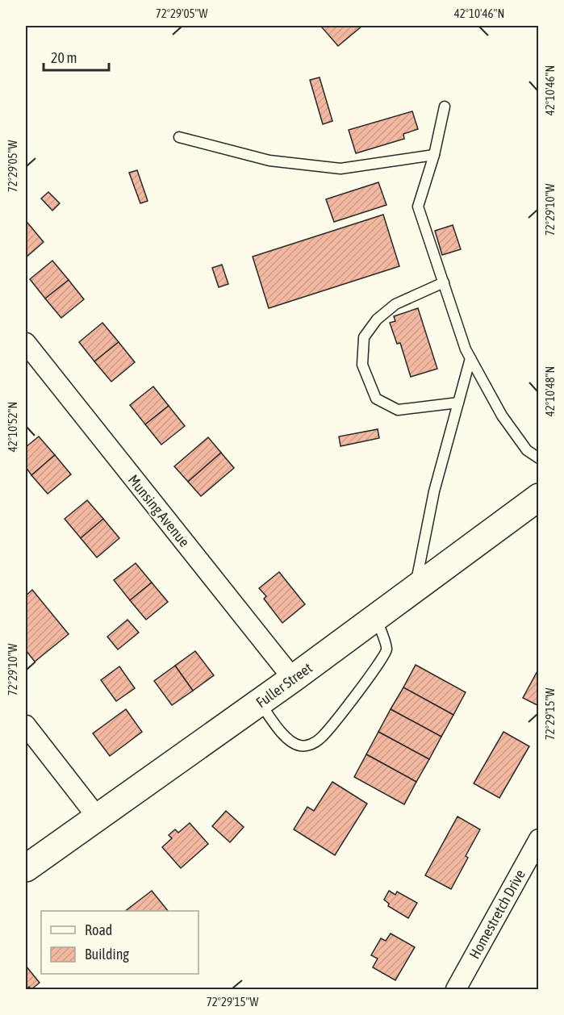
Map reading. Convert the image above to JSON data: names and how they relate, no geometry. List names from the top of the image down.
{
  "streets": {
    "street": ["Munsing Avenue", "Fuller Street", "Homestretch Drive"]
  },
  "crossings": [
    ["Munsing Avenue", "Fuller Street"]
  ],
  "legend": ["Road", "Building"],
  "scale_bar": "20 m",
  "coordinates": [
    "72°29'05\"W",
    "42°10'46\"N",
    "72°29'10\"W",
    "42°10'48\"N",
    "42°10'52\"N",
    "72°29'15\"W"
  ]
}
